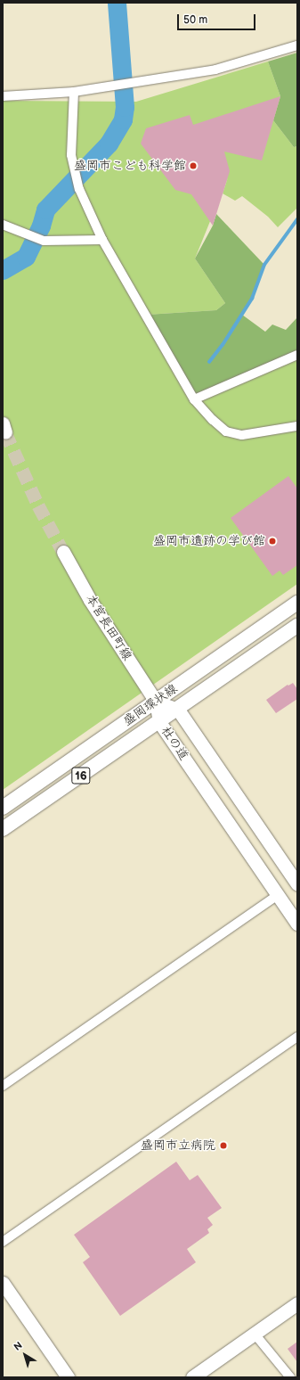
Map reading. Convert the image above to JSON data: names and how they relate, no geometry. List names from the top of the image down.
{
  "streets": {
    "main road": [
      "本宮長田町線",
      "盛岡環状線",
      "杜の道",
      "16"
    ]
  },
  "crossings": [
    ["本宮長田町線", "盛岡環状線"],
    ["本宮長田町線", "杜の道"],
    ["盛岡環状線", "杜の道"]
  ],
  "places": ["盛岡市こども科学館", "盛岡市遺跡の学び館", "盛岡市立病院"],
  "scale_bar": "50 m",
  "north": "top left"
}
